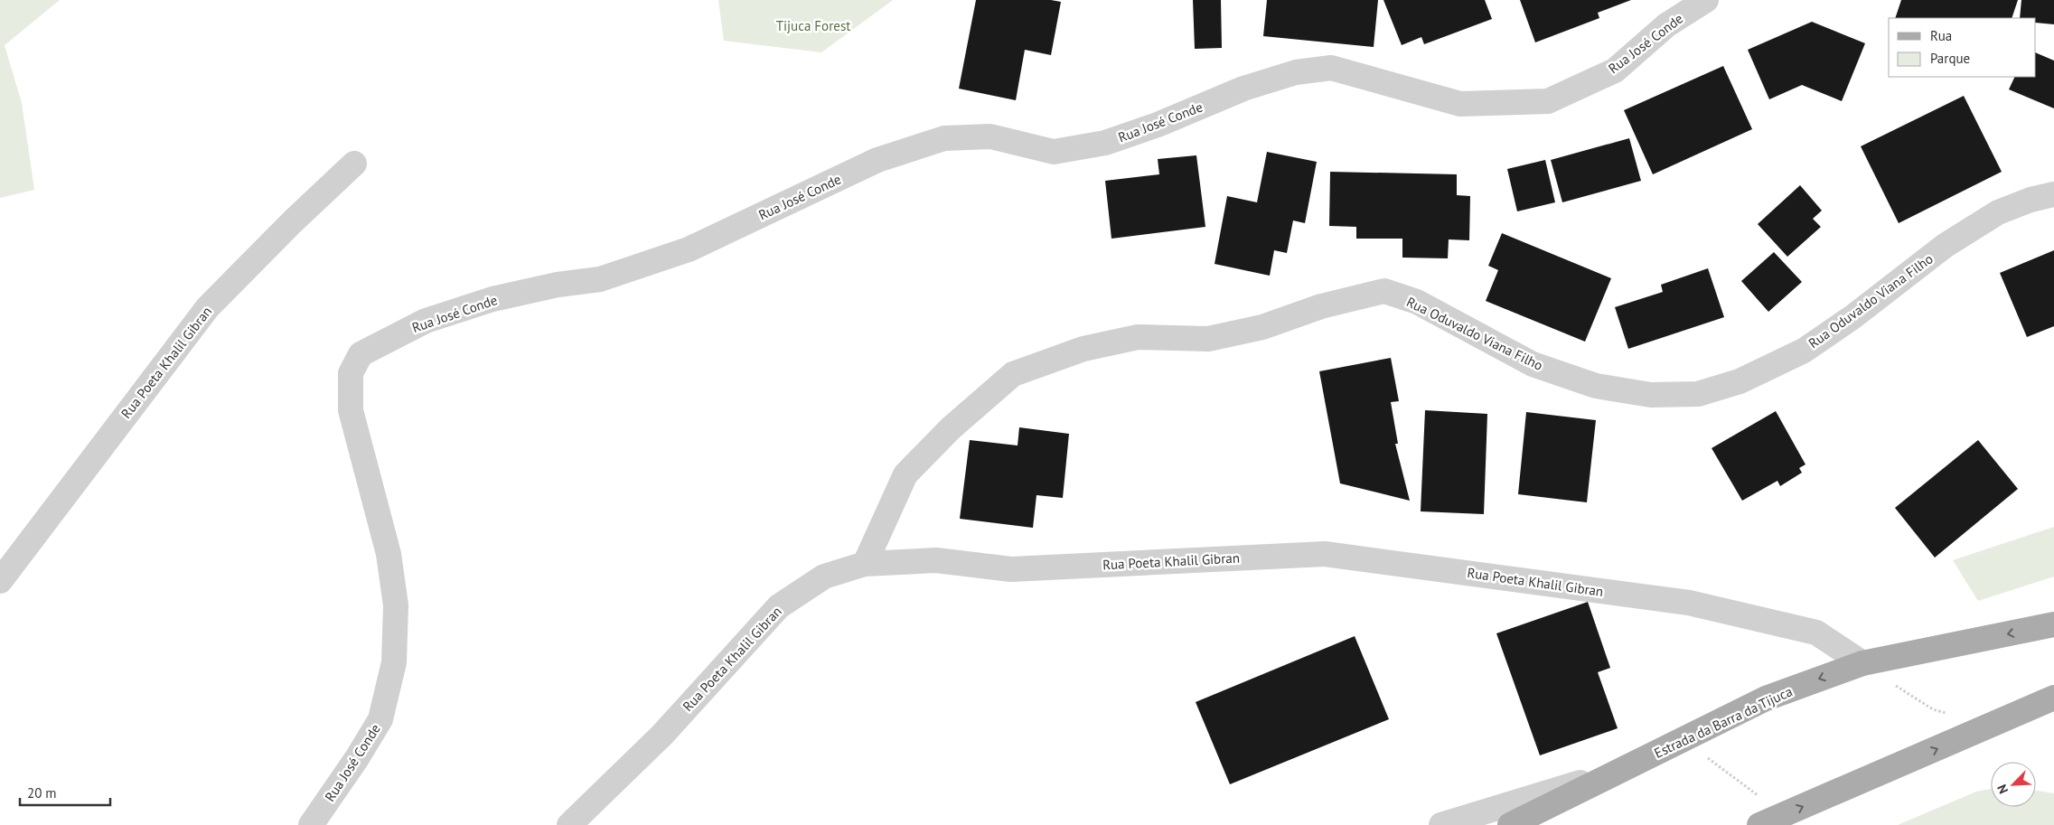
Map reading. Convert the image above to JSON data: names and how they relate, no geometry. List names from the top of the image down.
{
  "streets": {
    "main road": ["Estrada da Barra da Tijuca"],
    "street": ["Rua José Conde", "Rua Oduvaldo Viana Filho", "Rua Poeta Khalil Gibran"]
  },
  "crossings": [
    ["Rua Oduvaldo Viana Filho", "Rua Poeta Khalil Gibran"],
    ["Rua Poeta Khalil Gibran", "Estrada da Barra da Tijuca"]
  ],
  "parks": ["Tijuca Forest"],
  "legend": ["Rua", "Parque"],
  "scale_bar": "20 m",
  "north": "bottom left"
}
